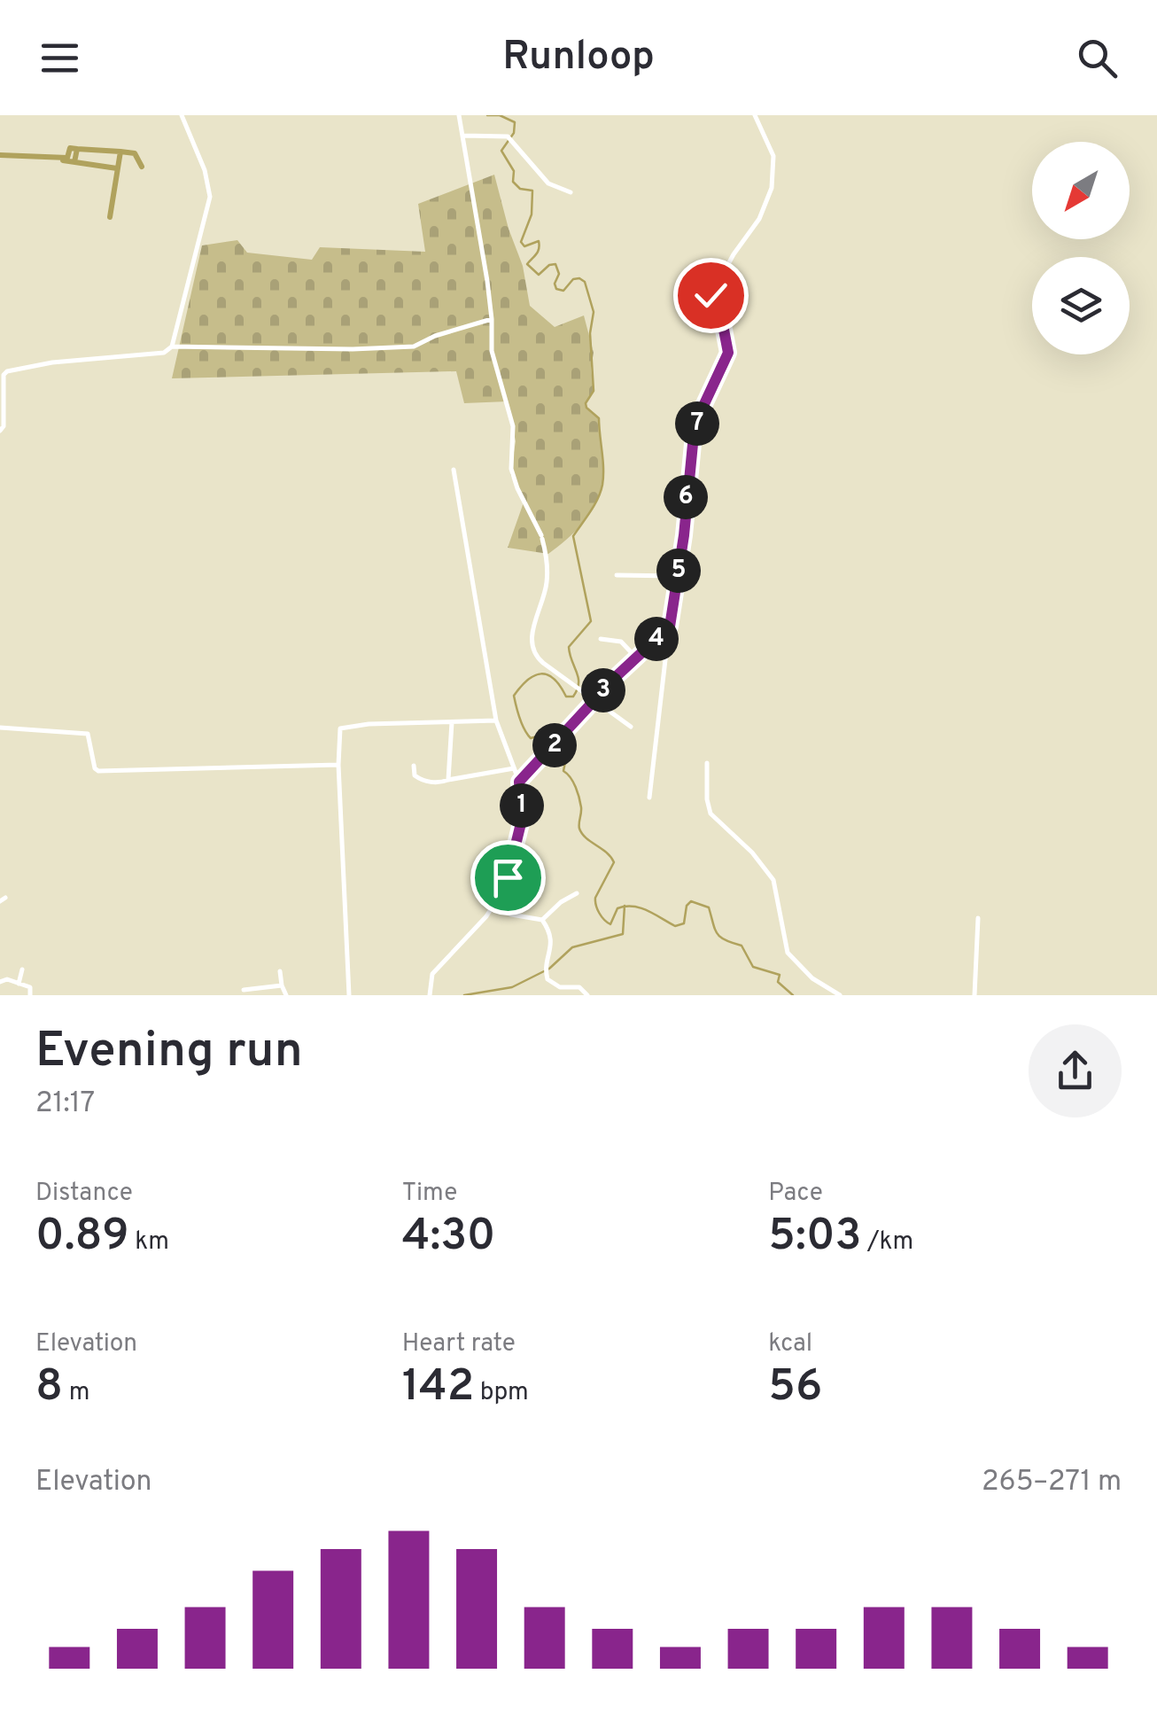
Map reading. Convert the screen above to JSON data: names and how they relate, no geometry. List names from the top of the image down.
{
  "north": "bottom left",
  "page": {
    "header": "Runloop",
    "pins": [
      "7",
      "6",
      "5",
      "4",
      "3",
      "2",
      "1"
    ],
    "heading": ["Evening run", "21:17"],
    "stats": [
      ["Distance", "0.89 km"],
      ["Time", "4:30"],
      ["Pace", "5:03 /km"],
      ["Elevation", "8 m"],
      ["Heart rate", "142 bpm"],
      ["kcal", "56"]
    ],
    "chart": ["Elevation", "265–271 m"]
  }
}
